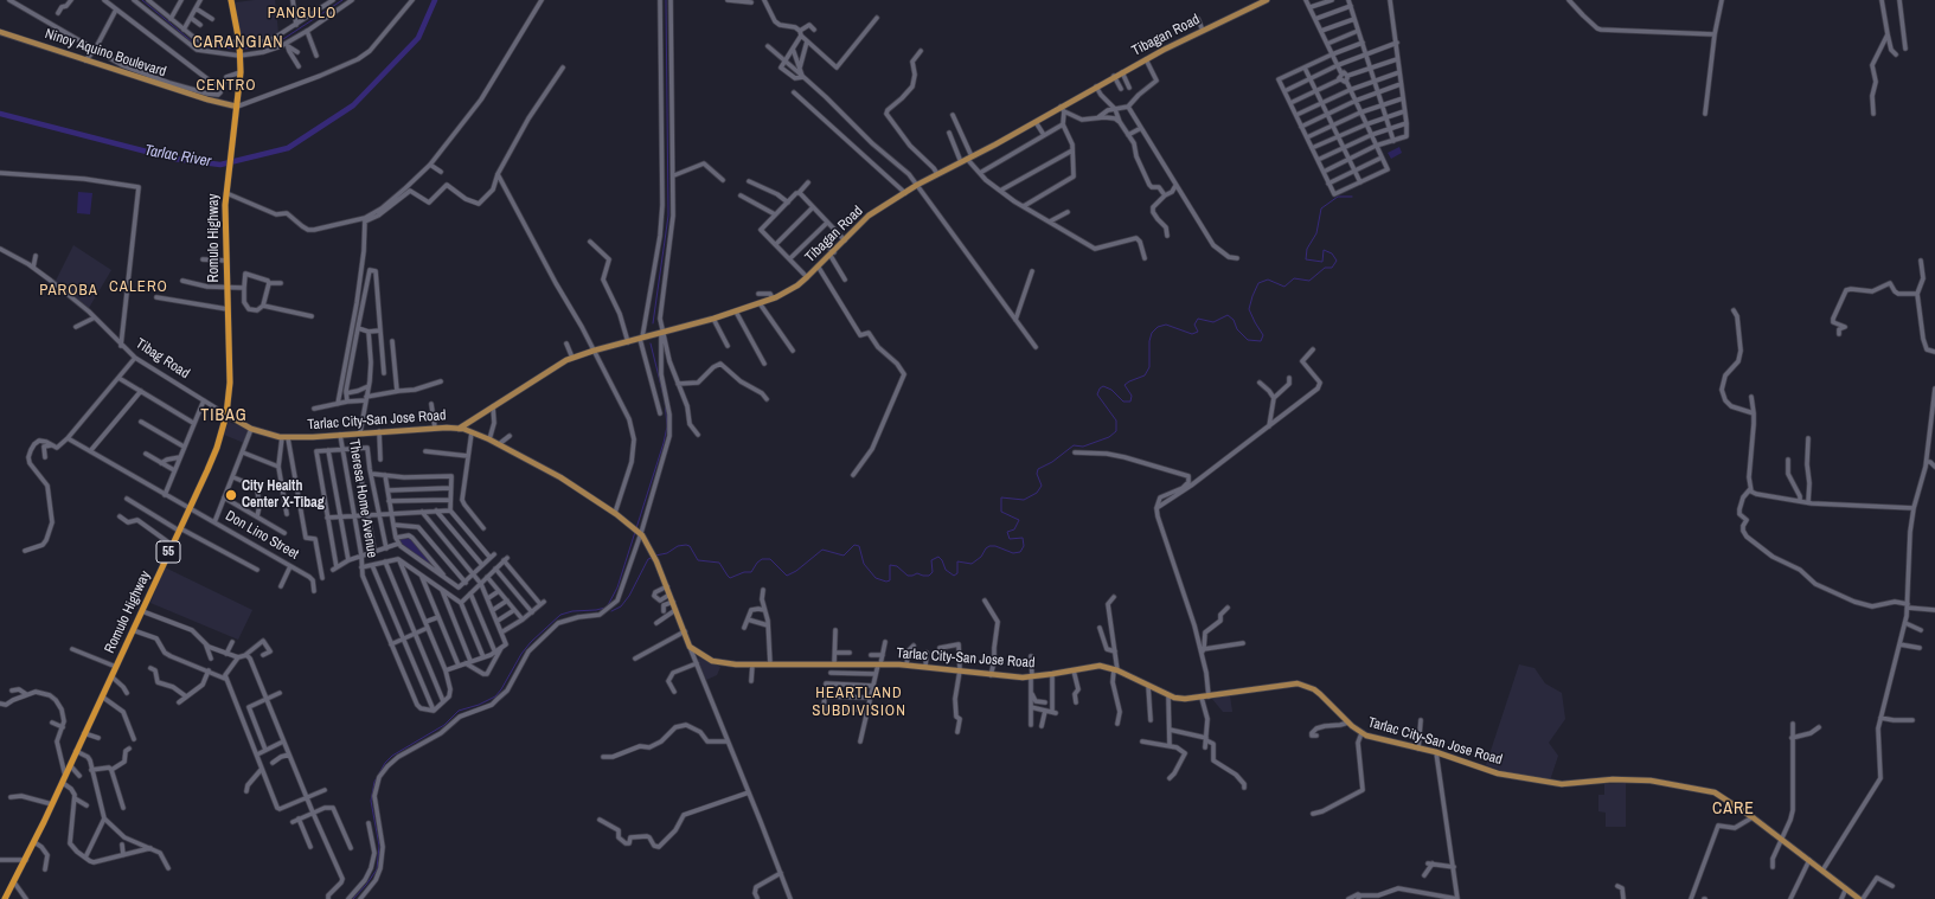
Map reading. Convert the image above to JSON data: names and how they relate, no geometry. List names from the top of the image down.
{
  "streets": {
    "highway": ["Romulo Highway", "55"],
    "main road": ["Tibagan Road", "Ninoy Aquino Boulevard", "Tarlac City-San Jose Road"],
    "street": ["Tibag Road", "Theresa Home Avenue", "Don Lino Street"]
  },
  "crossings": [
    ["Tibagan Road", "Tarlac City-San Jose Road"],
    ["Ninoy Aquino Boulevard", "Romulo Highway"],
    ["Ninoy Aquino Boulevard", "55"],
    ["Romulo Highway", "Tibag Road"],
    ["Romulo Highway", "Tarlac City-San Jose Road"],
    ["Romulo Highway", "Don Lino Street"],
    ["Romulo Highway", "55"],
    ["Tibag Road", "Tarlac City-San Jose Road"],
    ["Tarlac City-San Jose Road", "Theresa Home Avenue"]
  ],
  "districts": [
    "PANGULO",
    "CARANGIAN",
    "CENTRO",
    "CALERO",
    "PAROBA",
    "TIBAG",
    "HEARTLAND SUBDIVISION",
    "CARE"
  ],
  "water": ["Tarlac River"],
  "places": ["City Health Center X-Tibag"]
}
